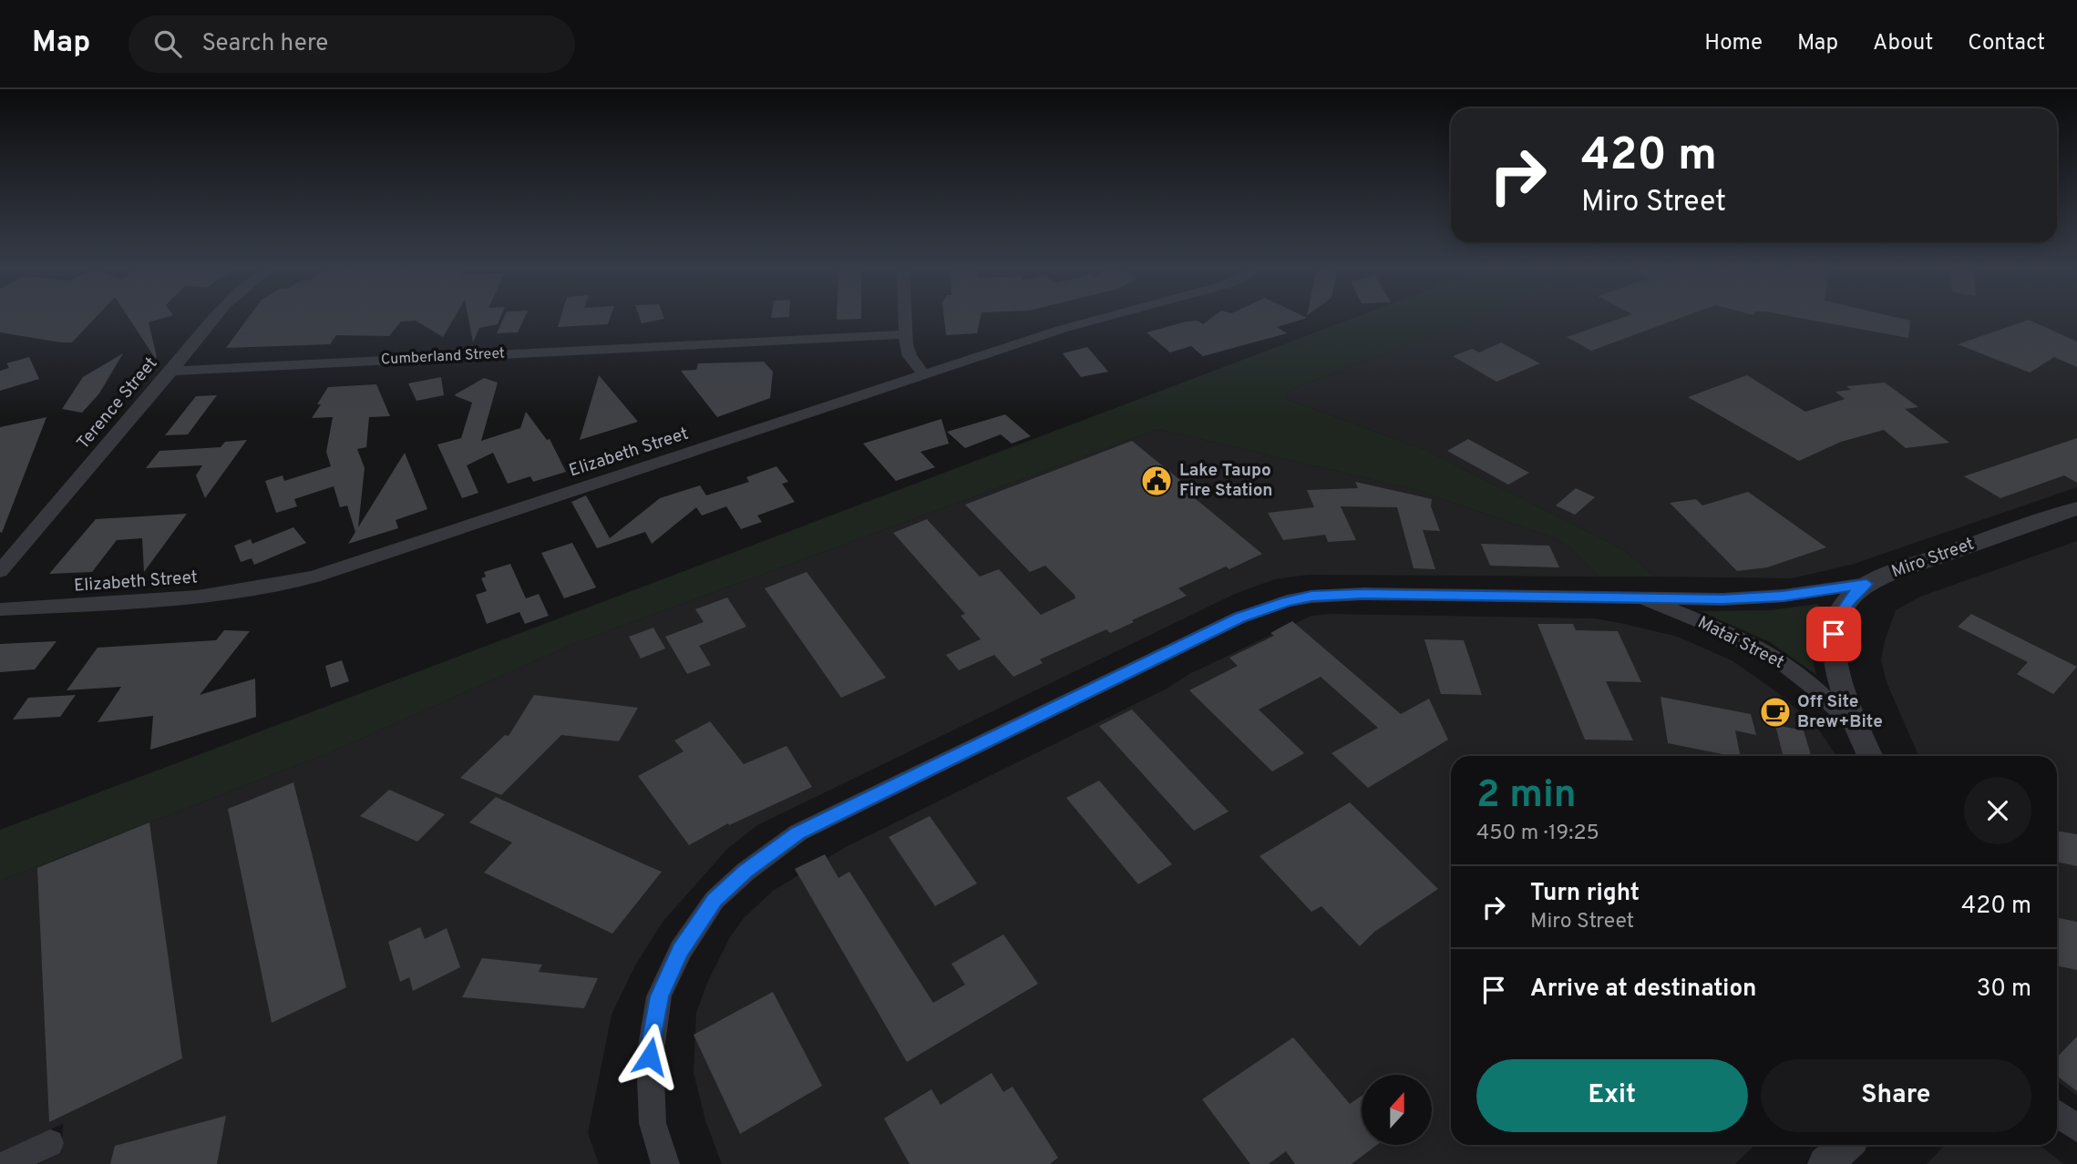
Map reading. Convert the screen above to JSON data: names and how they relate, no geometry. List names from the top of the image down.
{
  "streets": {
    "street": [
      "Cumberland Street",
      "Terence Street",
      "Elizabeth Street",
      "Miro Street",
      "Mataī Street"
    ]
  },
  "crossings": [
    ["Cumberland Street", "Terence Street"],
    ["Miro Street", "Mataī Street"]
  ],
  "places": {
    "public building": ["Lake Taupo Fire Station"],
    "cafe": ["Off Site Brew+Bite"]
  },
  "north": "top",
  "page": {
    "header": "Map",
    "search": "Search here",
    "nav": [
      "Home",
      "Map",
      "About",
      "Contact"
    ],
    "turn": ["420 m", "Miro Street"],
    "heading": ["2 min", "450 m · 19:25"],
    "list": [
      {
        "name": "Turn right",
        "note": "Miro Street",
        "value": "420 m"
      },
      {
        "name": "Arrive at destination",
        "value": "30 m"
      }
    ],
    "buttons": ["Exit", "Share"]
  }
}
